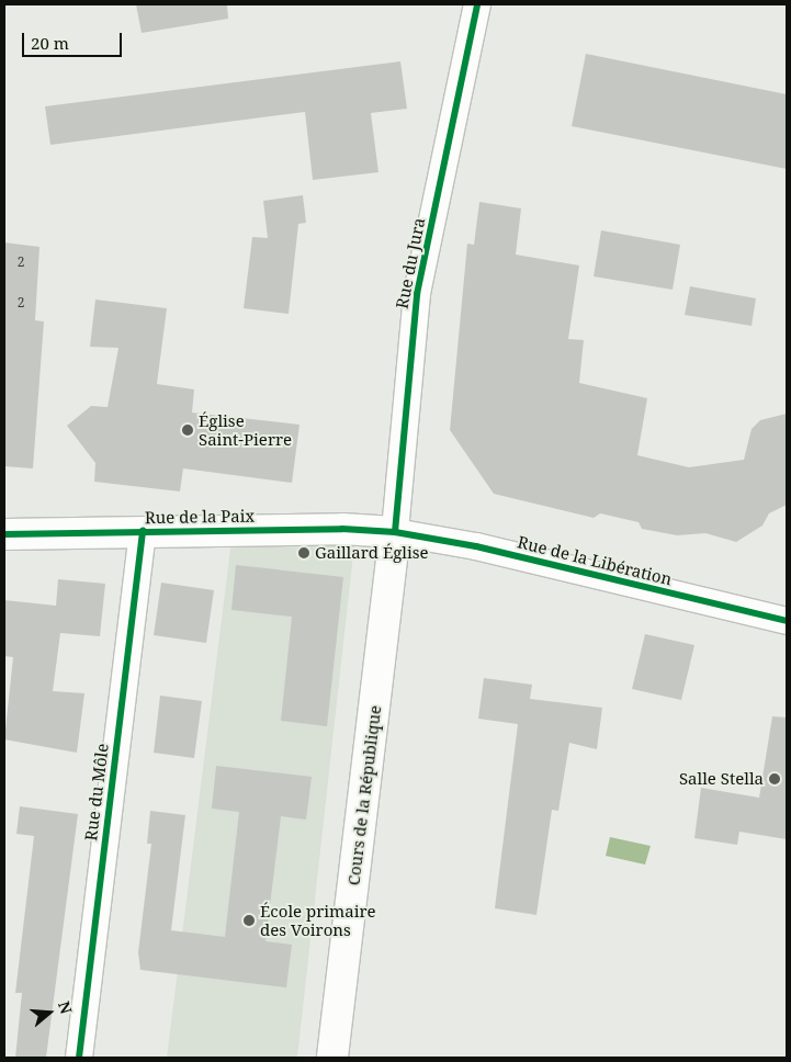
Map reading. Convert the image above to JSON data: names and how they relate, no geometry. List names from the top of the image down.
{
  "streets": {
    "street": [
      "Rue du Jura",
      "Rue de la Paix",
      "Rue de la Libération",
      "Rue du Môle",
      "Cours de la République"
    ]
  },
  "crossings": [
    ["Rue du Jura", "Rue de la Paix"],
    ["Rue du Jura", "Rue de la Libération"],
    ["Rue du Jura", "Cours de la République"],
    ["Rue de la Paix", "Rue de la Libération"],
    ["Rue de la Paix", "Rue du Môle"],
    ["Rue de la Paix", "Cours de la République"],
    ["Rue de la Libération", "Cours de la République"]
  ],
  "places": [
    "Église Saint-Pierre",
    "Gaillard Église",
    "Salle Stella",
    "École primaire des Voirons"
  ],
  "house_numbers": ["2", "2"],
  "scale_bar": "20 m",
  "north": "right"
}
